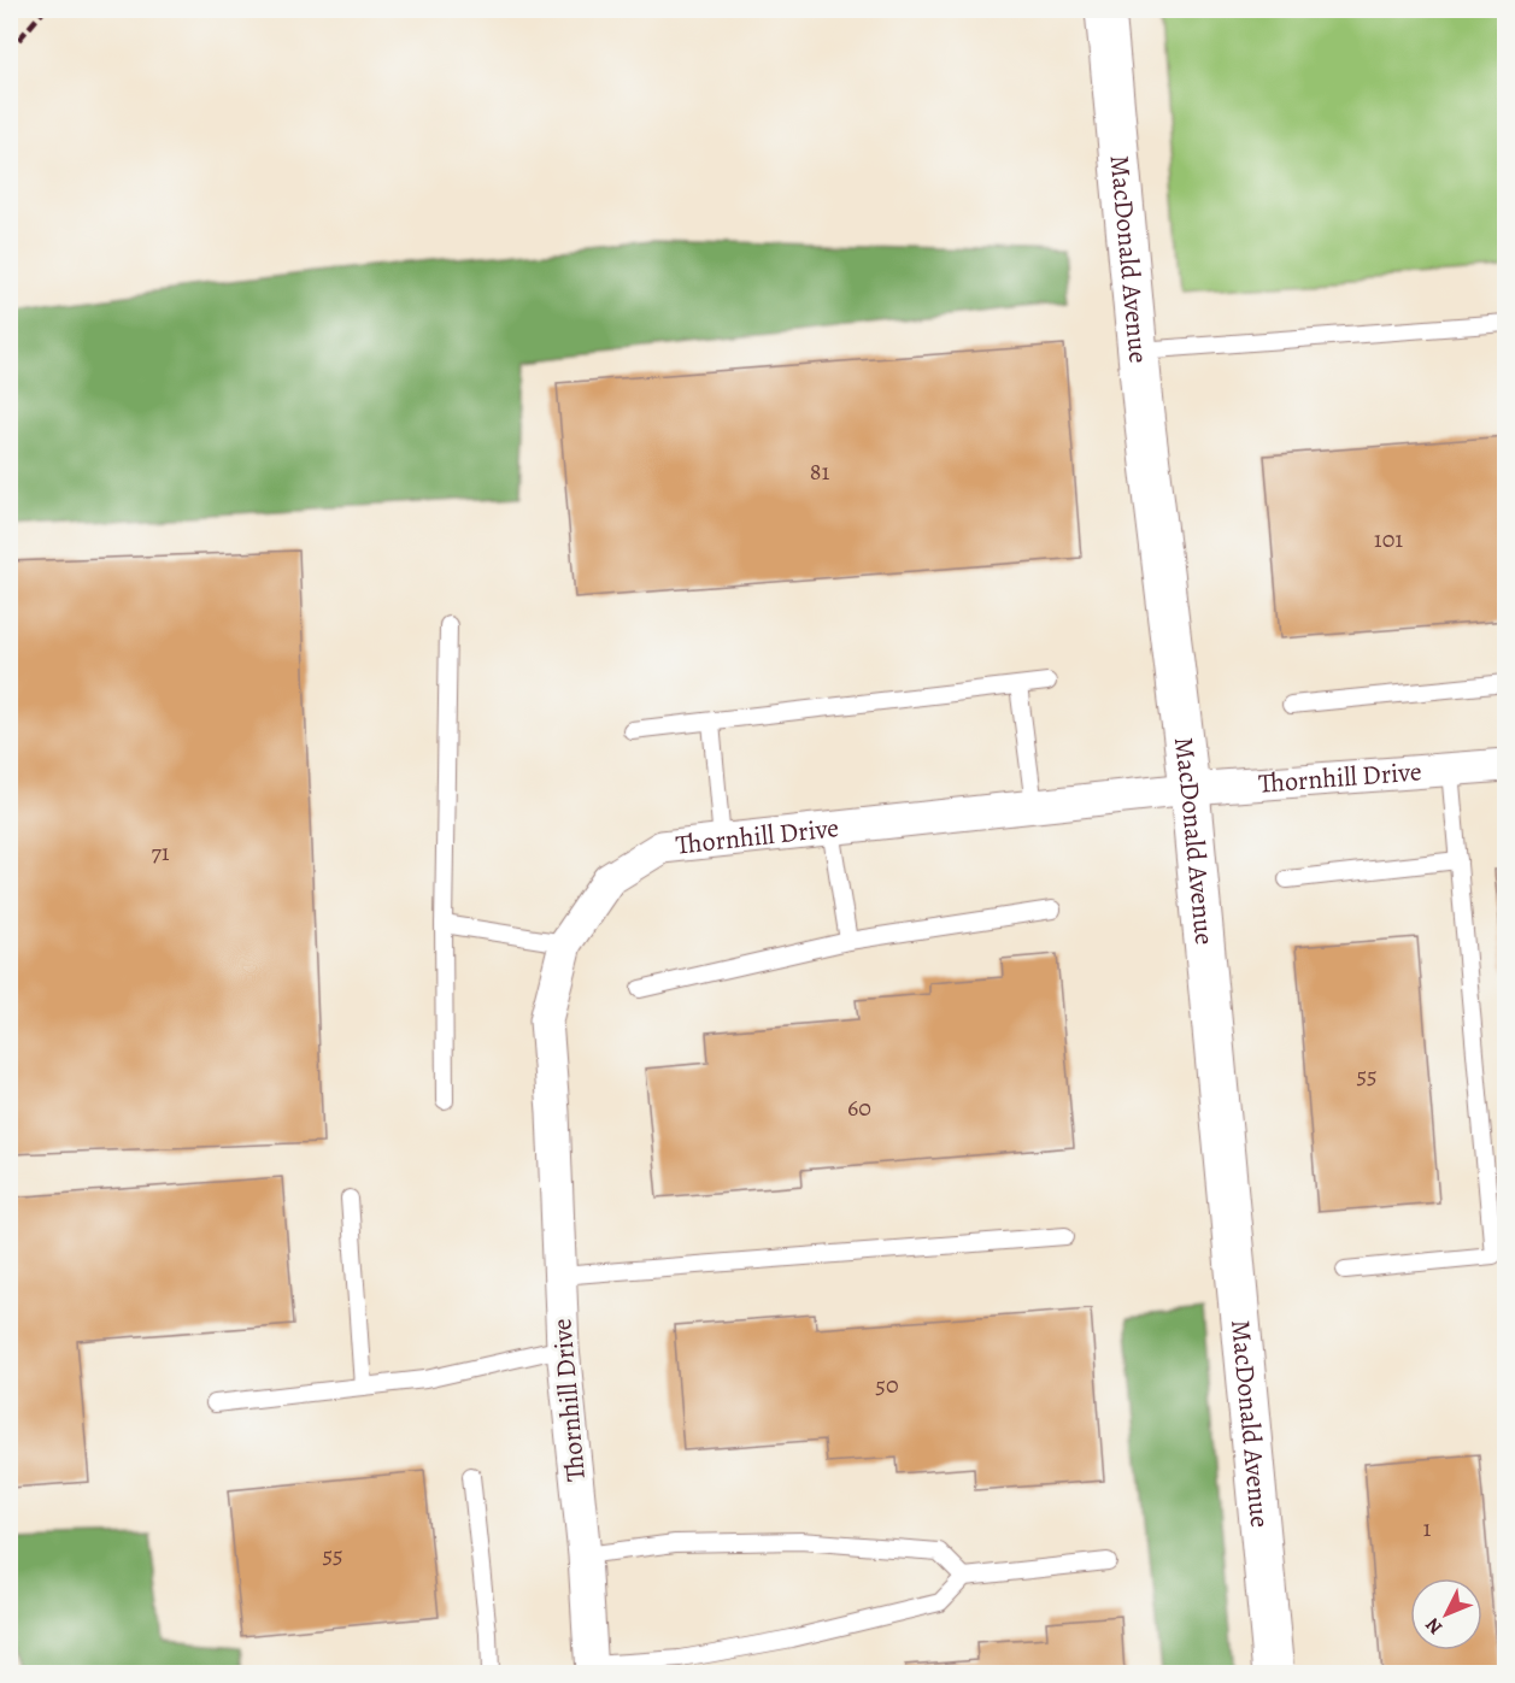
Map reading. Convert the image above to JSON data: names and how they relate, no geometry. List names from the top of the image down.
{
  "streets": {
    "street": ["MacDonald Avenue", "Thornhill Drive"]
  },
  "crossings": [
    ["MacDonald Avenue", "Thornhill Drive"]
  ],
  "house_numbers": [
    "81",
    "101",
    "71",
    "55",
    "60",
    "50",
    "1",
    "55"
  ],
  "north": "bottom left"
}
